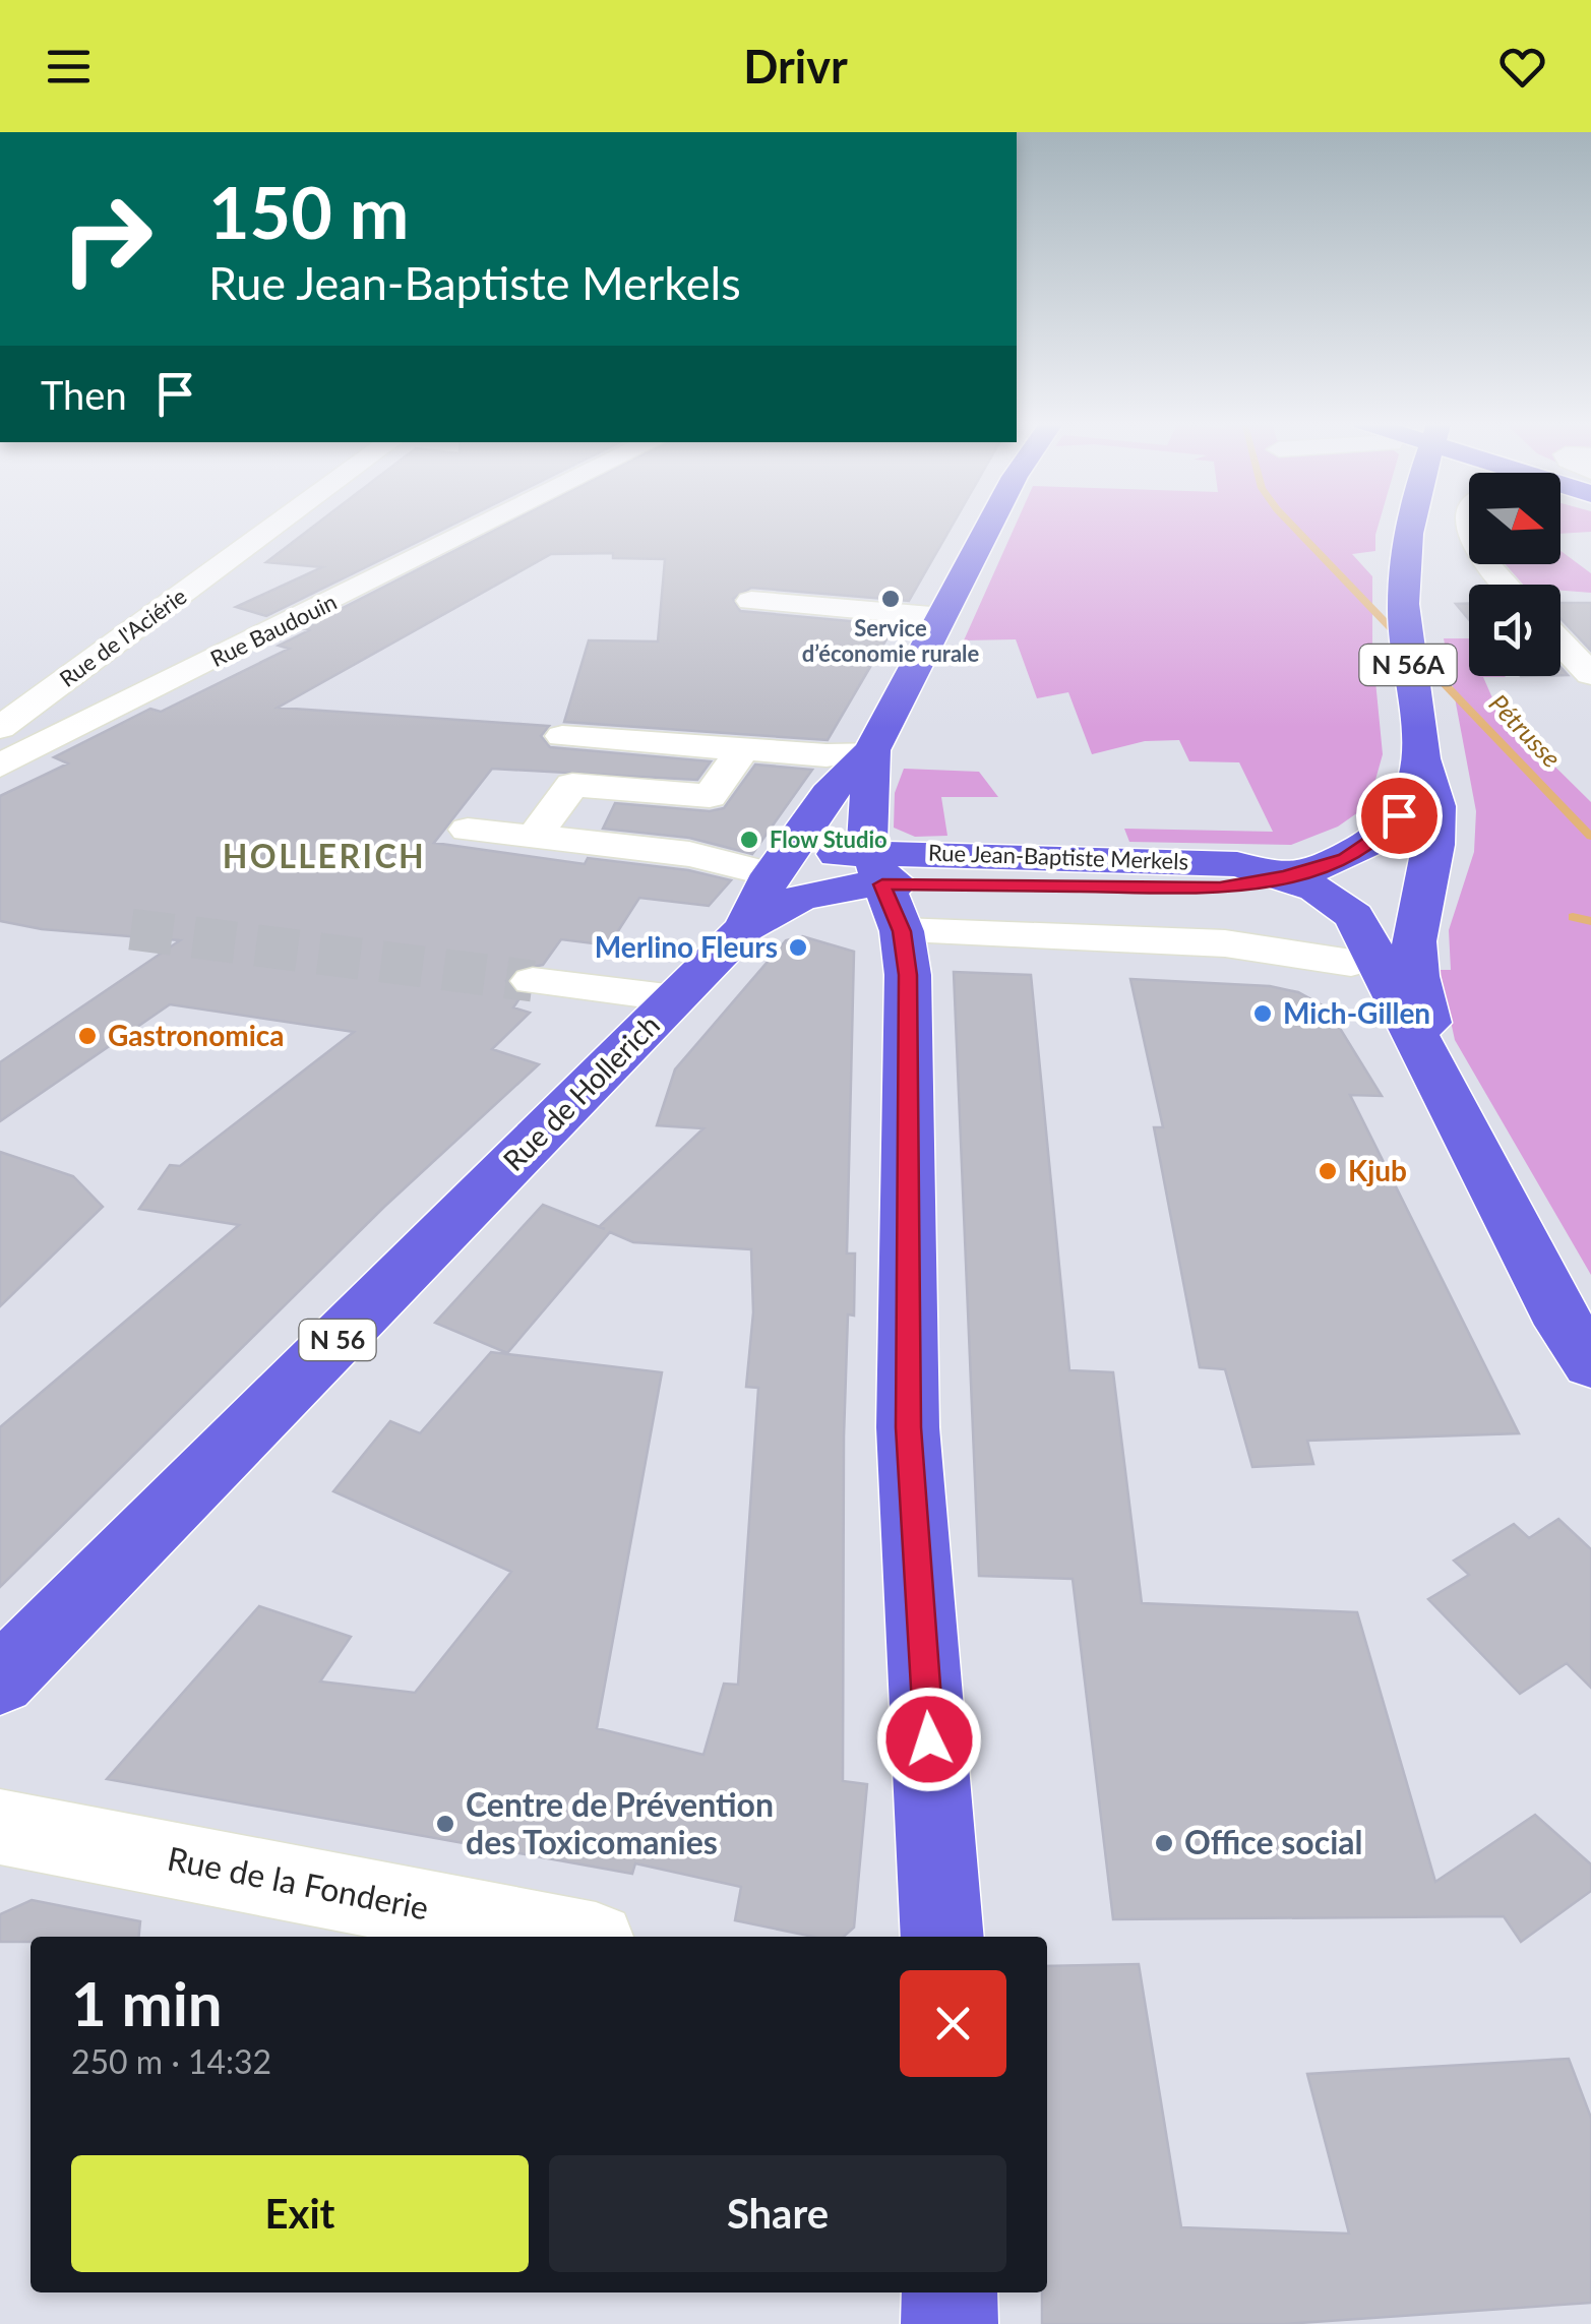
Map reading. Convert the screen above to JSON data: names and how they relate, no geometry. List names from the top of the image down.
{
  "streets": {
    "main road": [
      "N 56A",
      "Rue Jean-Baptiste Merkels",
      "Rue de Hollerich",
      "N 56"
    ],
    "street": ["Rue Baudouin", "Rue de l'Aciérie", "Rue de la Fonderie"]
  },
  "crossings": [
    ["Rue Jean-Baptiste Merkels", "Rue de Hollerich"]
  ],
  "districts": ["HOLLERICH"],
  "water": ["Pétrusse"],
  "places": [
    "Service d’économie rurale",
    "Flow Studio",
    "Merlino Fleurs",
    "Mich-Gillen",
    "Gastronomica",
    "Kjub",
    "Centre de Prévention des Toxicomanies",
    "Office social"
  ],
  "north": "right",
  "page": {
    "header": "Drivr",
    "turn": ["150 m", "Rue Jean-Baptiste Merkels"],
    "then": "Then",
    "heading": ["1 min", "250 m · 14:32"],
    "buttons": ["Exit", "Share"]
  }
}
